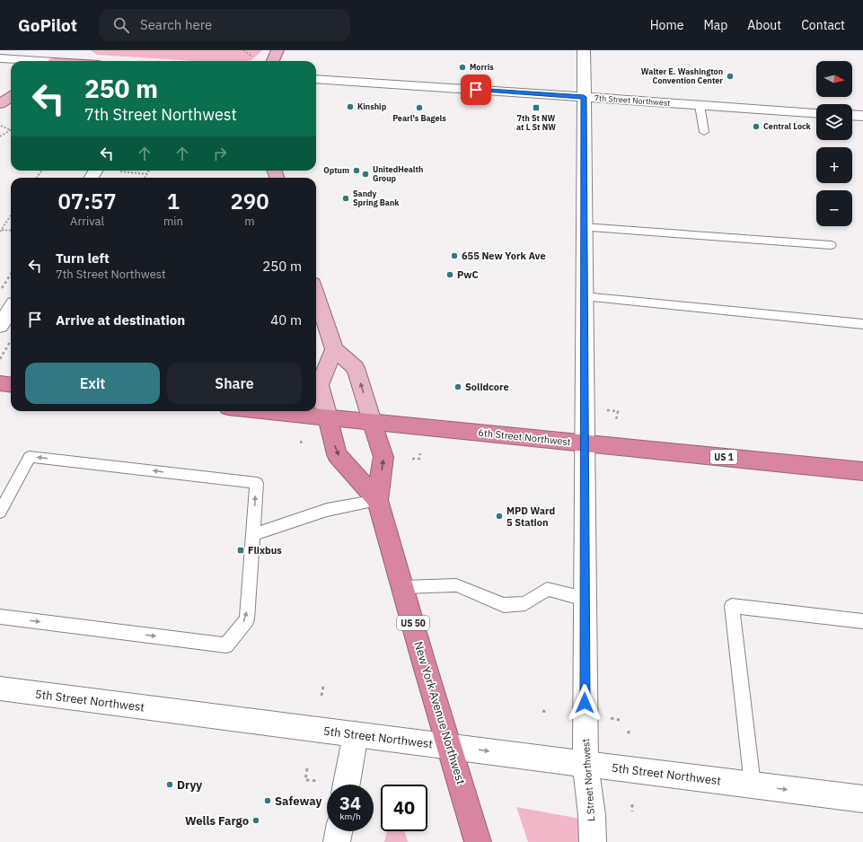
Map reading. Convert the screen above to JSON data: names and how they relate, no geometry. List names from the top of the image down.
{
  "streets": {
    "highway": [
      "6th Street Northwest",
      "US 1",
      "US 50",
      "New York Avenue Northwest"
    ],
    "street": ["7th Street Northwest", "5th Street Northwest", "L Street Northwest"]
  },
  "crossings": [
    ["7th Street Northwest", "L Street Northwest"],
    ["6th Street Northwest", "New York Avenue Northwest"],
    ["6th Street Northwest", "L Street Northwest"],
    ["5th Street Northwest", "New York Avenue Northwest"],
    ["5th Street Northwest", "L Street Northwest"]
  ],
  "places": {
    "other": [
      "Morris",
      "Walter E. Washington Convention Center",
      "Kinship",
      "Pearl's Bagels",
      "Central Lock",
      "Optum",
      "UnitedHealth Group",
      "Sandy Spring Bank",
      "655 New York Ave",
      "PwC",
      "Solidcore",
      "MPD Ward 5 Station",
      "Dryy",
      "Safeway",
      "Wells Fargo"
    ],
    "transit": ["7th St NW at L St NW", "Flixbus"]
  },
  "north": "right",
  "page": {
    "header": "GoPilot",
    "search": "Search here",
    "nav": [
      "Home",
      "Map",
      "About",
      "Contact"
    ],
    "map_buttons": ["+", "−"],
    "turn": ["250 m", "7th Street Northwest"],
    "eta": [
      "07:57",
      "Arrival",
      "1",
      "min",
      "290",
      "m"
    ],
    "list": [
      {
        "name": "Turn left",
        "note": "7th Street Northwest",
        "value": "250 m"
      },
      {
        "name": "Arrive at destination",
        "value": "40 m"
      }
    ],
    "buttons": ["Exit", "Share"],
    "speed": "34 km/h",
    "limit": "40"
  }
}
